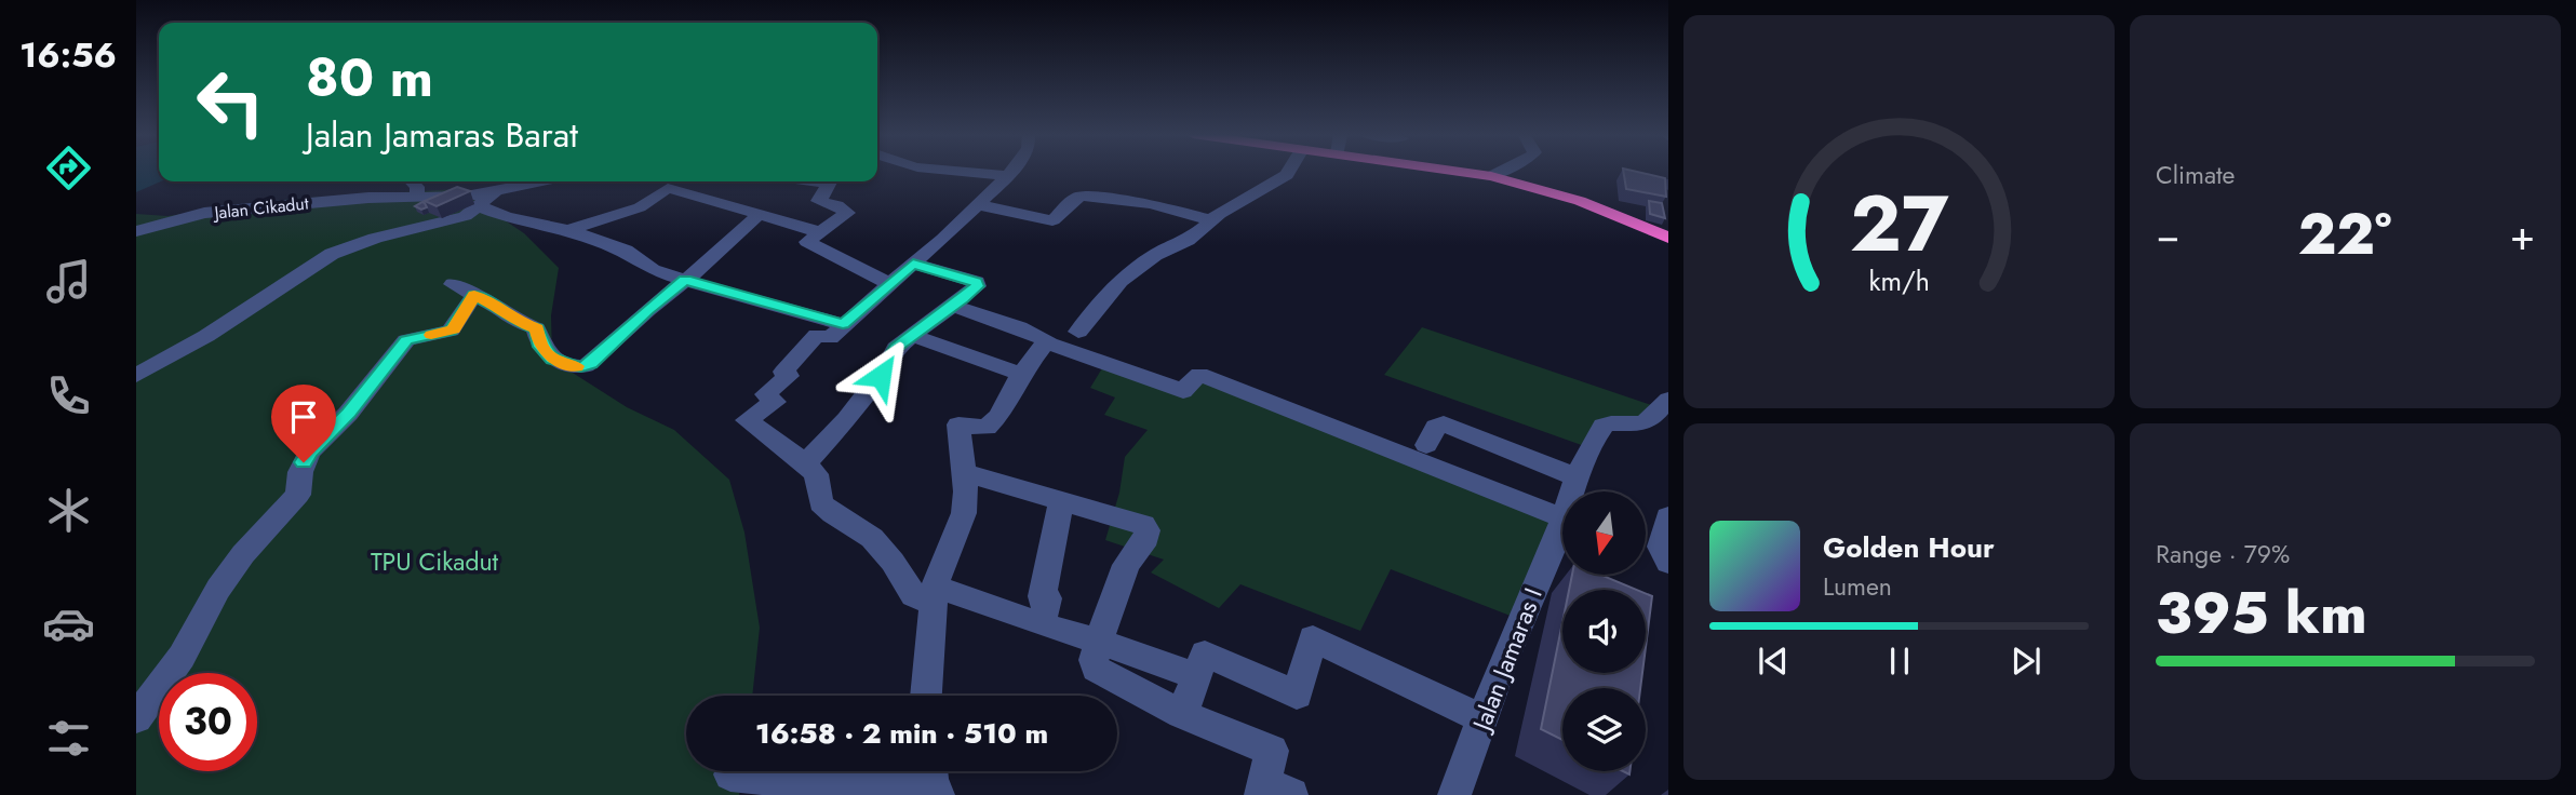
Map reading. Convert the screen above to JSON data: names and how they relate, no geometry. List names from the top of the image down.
{
  "streets": {
    "street": ["Jalan Cikadut", "Jalan Jamaras I"]
  },
  "parks": ["TPU Cikadut"],
  "north": "bottom",
  "page": {
    "tabs": "16:56",
    "tile": [
      "Climate",
      ["Range · 79%", "395 km"]
    ],
    "turn": ["80 m", "Jalan Jamaras Barat"],
    "heat": ["−", "22°", "+"],
    "song": ["Golden Hour", "Lumen"],
    "limit": "30",
    "trip": "16:58 · 2 min · 510 m",
    "gauge": ["27", "km/h"]
  }
}
